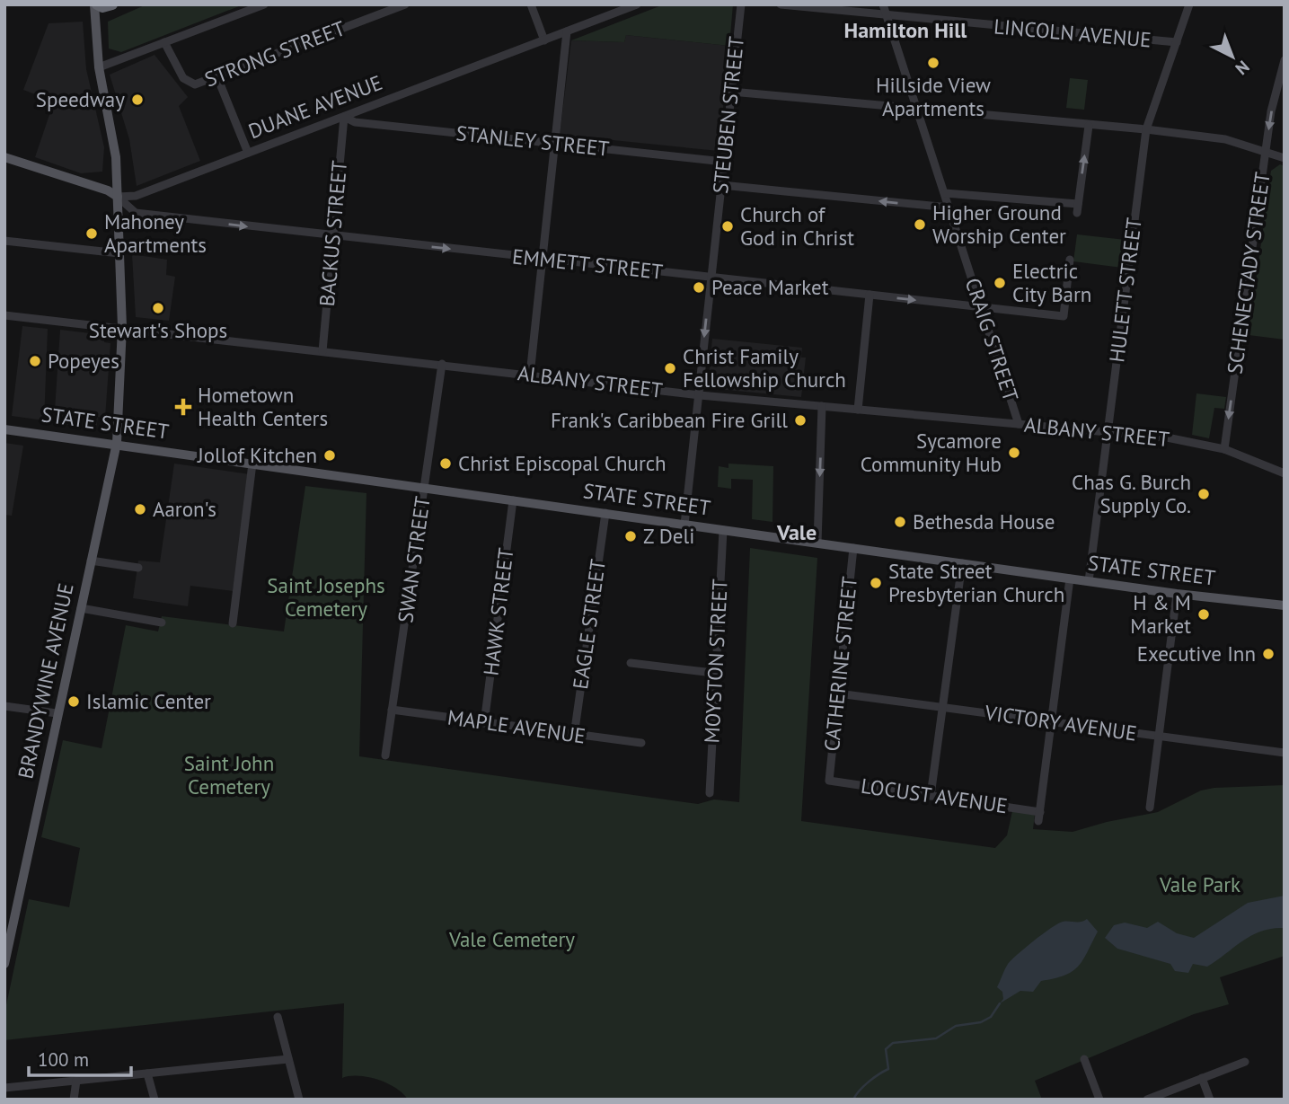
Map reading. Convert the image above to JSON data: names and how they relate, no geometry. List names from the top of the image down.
{
  "streets": {
    "main road": ["STATE STREET", "BRANDYWINE AVENUE"],
    "street": [
      "LINCOLN AVENUE",
      "STRONG STREET",
      "DUANE AVENUE",
      "STEUBEN STREET",
      "STANLEY STREET",
      "BACKUS STREET",
      "EMMETT STREET",
      "SCHENECTADY STREET",
      "HULETT STREET",
      "CRAIG STREET",
      "ALBANY STREET",
      "SWAN STREET",
      "HAWK STREET",
      "EAGLE STREET",
      "MOYSTON STREET",
      "CATHERINE STREET",
      "VICTORY AVENUE",
      "MAPLE AVENUE",
      "LOCUST AVENUE"
    ]
  },
  "crossings": [
    ["LINCOLN AVENUE", "HULETT STREET"],
    ["LINCOLN AVENUE", "CRAIG STREET"],
    ["DUANE AVENUE", "STANLEY STREET"],
    ["DUANE AVENUE", "BACKUS STREET"],
    ["DUANE AVENUE", "EMMETT STREET"],
    ["DUANE AVENUE", "BRANDYWINE AVENUE"],
    ["STEUBEN STREET", "STANLEY STREET"],
    ["STEUBEN STREET", "EMMETT STREET"],
    ["STEUBEN STREET", "ALBANY STREET"],
    ["STEUBEN STREET", "STATE STREET"],
    ["STANLEY STREET", "BACKUS STREET"],
    ["BACKUS STREET", "EMMETT STREET"],
    ["BACKUS STREET", "ALBANY STREET"],
    ["EMMETT STREET", "CRAIG STREET"],
    ["EMMETT STREET", "BRANDYWINE AVENUE"],
    ["SCHENECTADY STREET", "ALBANY STREET"],
    ["HULETT STREET", "ALBANY STREET"],
    ["HULETT STREET", "STATE STREET"],
    ["CRAIG STREET", "ALBANY STREET"],
    ["ALBANY STREET", "SWAN STREET"],
    ["ALBANY STREET", "BRANDYWINE AVENUE"],
    ["STATE STREET", "SWAN STREET"],
    ["STATE STREET", "HAWK STREET"],
    ["STATE STREET", "EAGLE STREET"],
    ["STATE STREET", "MOYSTON STREET"],
    ["STATE STREET", "CATHERINE STREET"],
    ["STATE STREET", "BRANDYWINE AVENUE"],
    ["SWAN STREET", "MAPLE AVENUE"],
    ["HAWK STREET", "MAPLE AVENUE"],
    ["EAGLE STREET", "MAPLE AVENUE"],
    ["CATHERINE STREET", "VICTORY AVENUE"],
    ["CATHERINE STREET", "LOCUST AVENUE"]
  ],
  "one_way": ["EMMETT STREET", "SCHENECTADY STREET"],
  "districts": ["Hamilton Hill", "Vale"],
  "parks": [
    "Saint Josephs Cemetery",
    "Saint John Cemetery",
    "Vale Park",
    "Vale Cemetery"
  ],
  "places": {
    "other": [
      "Hillside View Apartments",
      "Speedway",
      "Higher Ground Worship Center",
      "Church of God in Christ",
      "Mahoney Apartments",
      "Electric City Barn",
      "Peace Market",
      "Stewart's Shops",
      "Popeyes",
      "Christ Family Fellowship Church",
      "Frank's Caribbean Fire Grill",
      "Sycamore Community Hub",
      "Jollof Kitchen",
      "Christ Episcopal Church",
      "Chas G. Burch Supply Co.",
      "Aaron's",
      "Bethesda House",
      "Z Deli",
      "State Street Presbyterian Church",
      "H & M Market",
      "Executive Inn",
      "Islamic Center"
    ],
    "health": ["Hometown Health Centers"]
  },
  "scale_bar": "100 m",
  "north": "bottom right"
}
